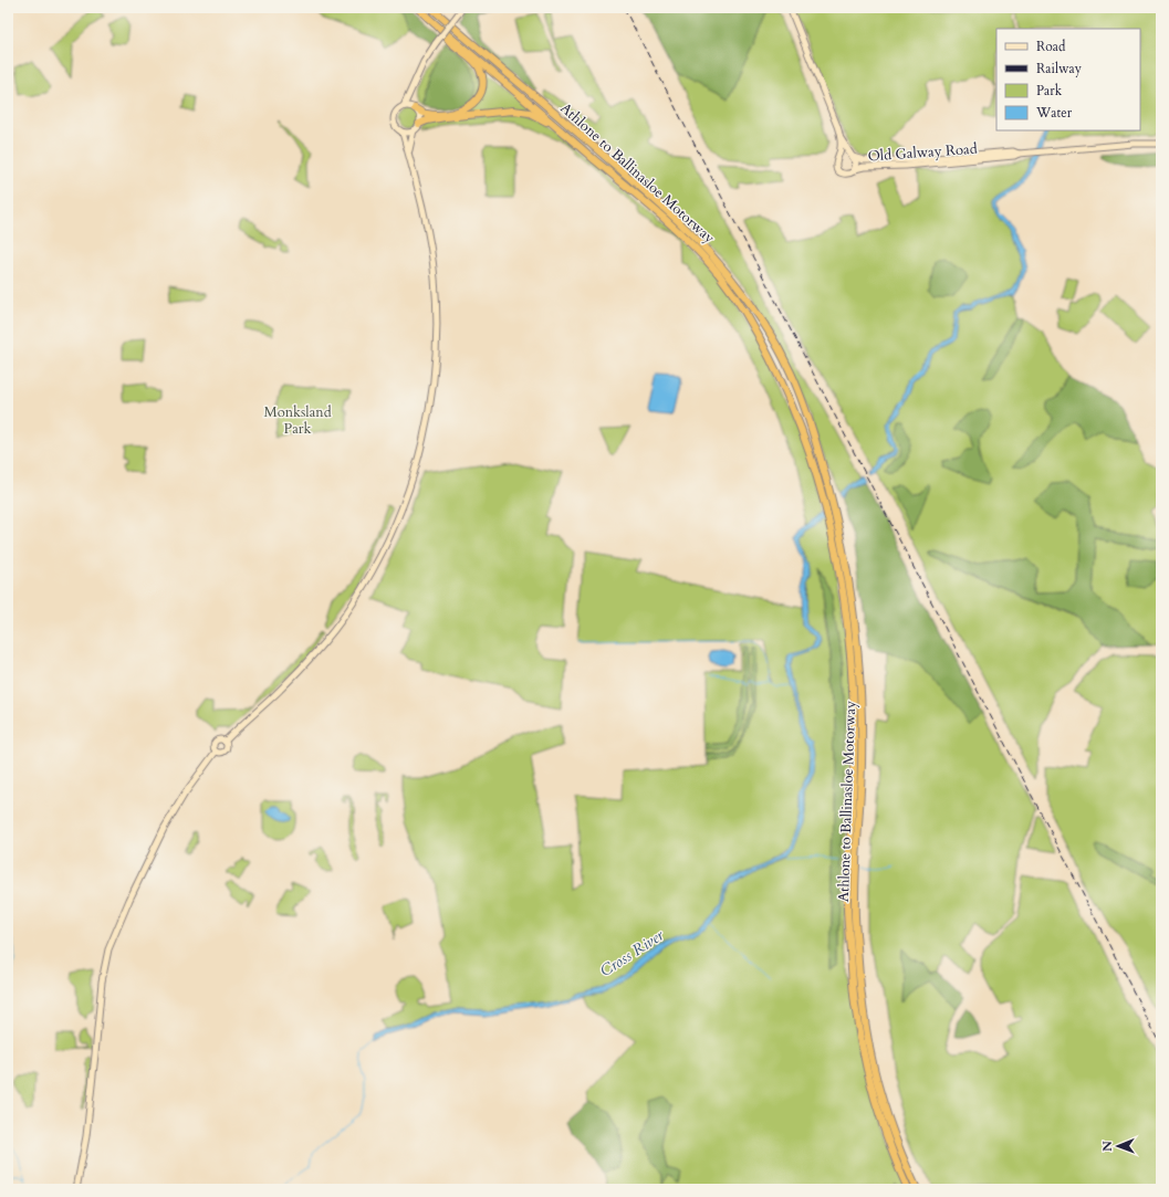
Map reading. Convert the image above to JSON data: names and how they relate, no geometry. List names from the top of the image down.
{
  "streets": {
    "highway": ["Athlone to Ballinasloe Motorway"],
    "main road": ["Old Galway Road"]
  },
  "water": ["Cross River"],
  "parks": ["Monksland Park"],
  "legend": [
    "Road",
    "Railway",
    "Park",
    "Water"
  ],
  "north": "left"
}
